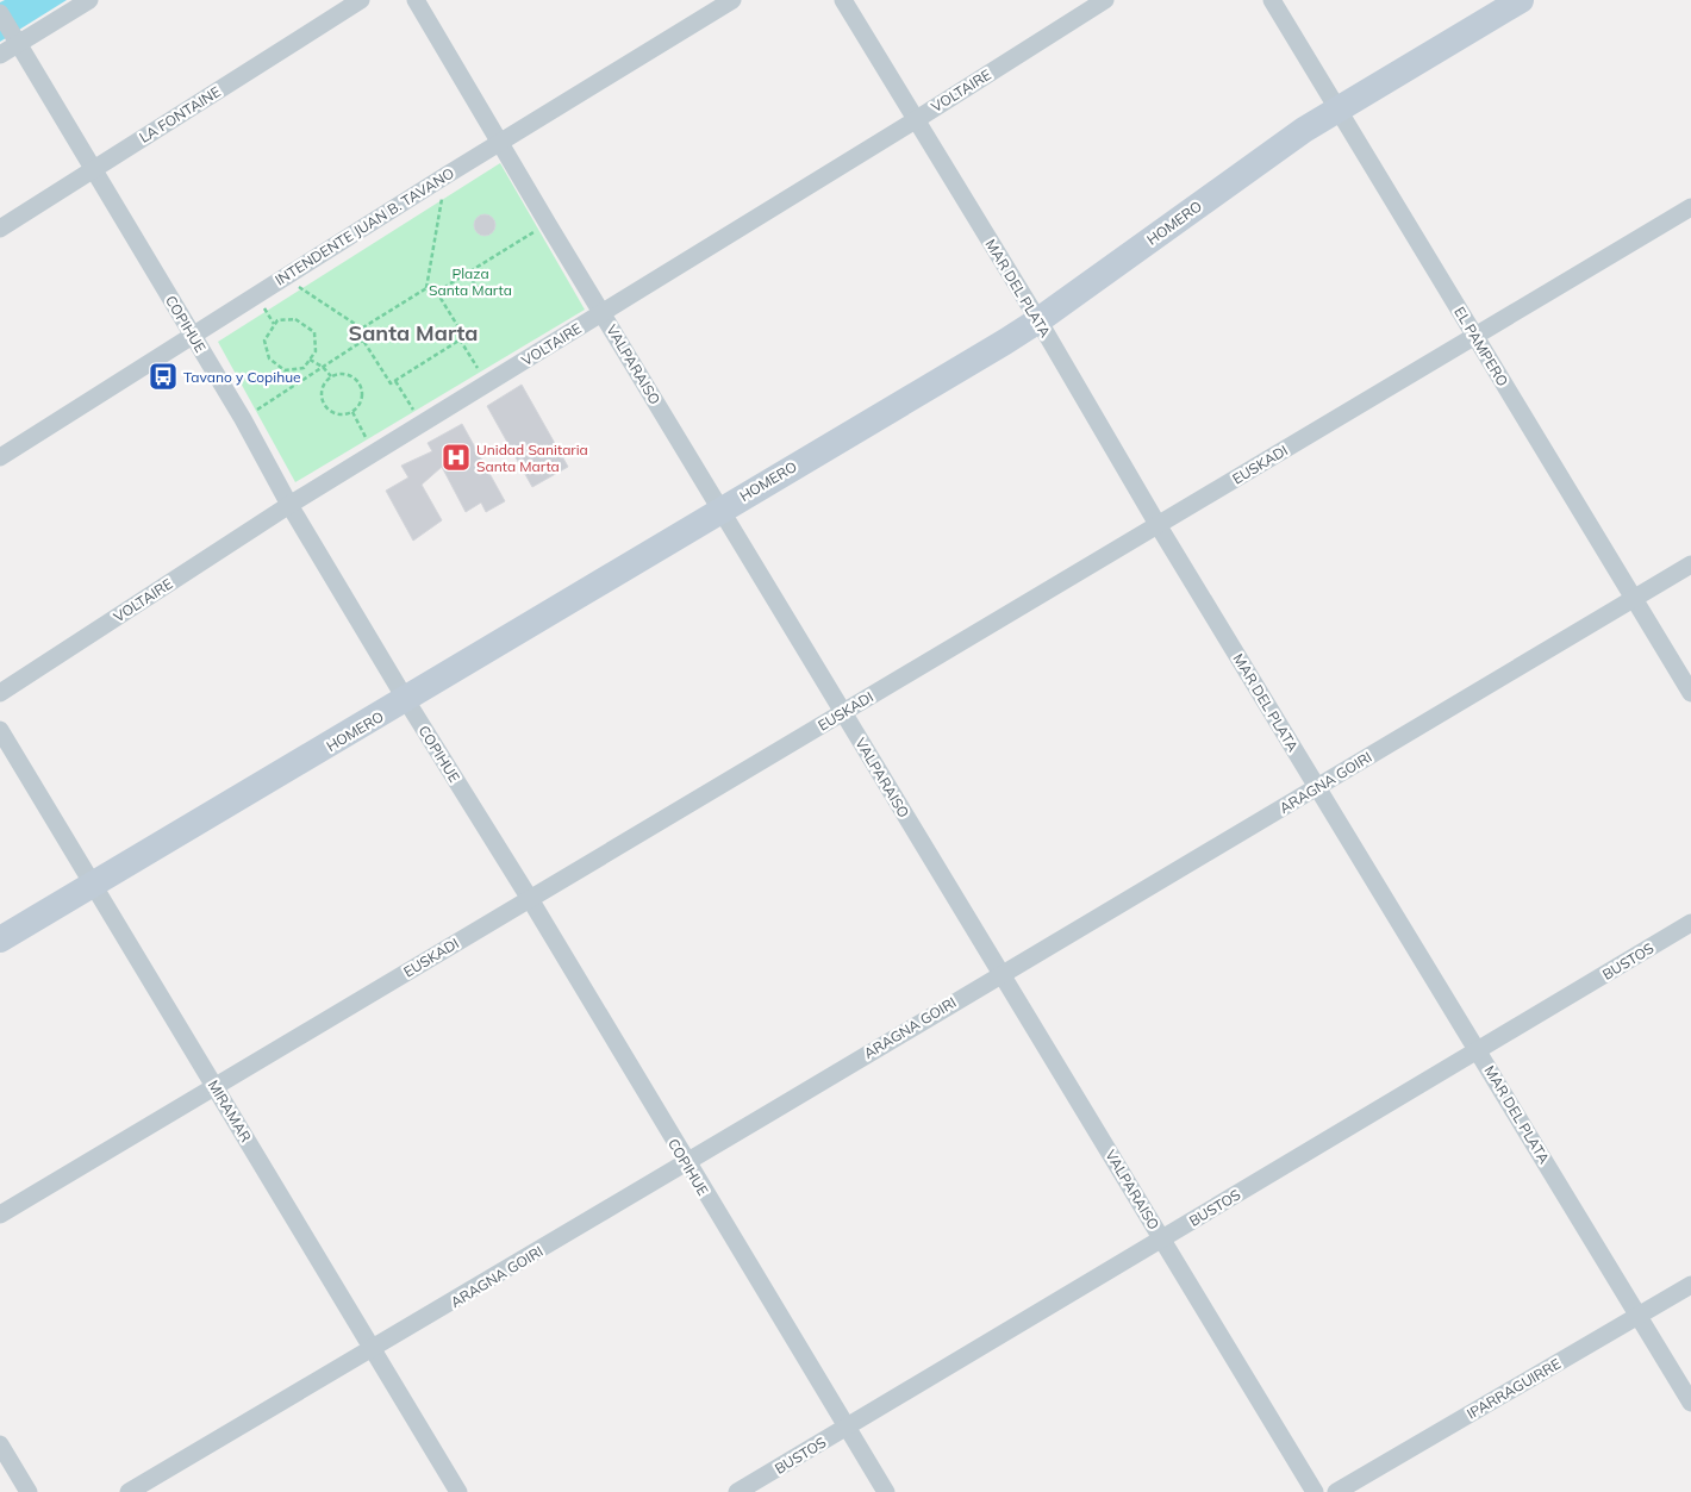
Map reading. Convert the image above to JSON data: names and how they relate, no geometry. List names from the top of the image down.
{
  "streets": {
    "main road": ["HOMERO"],
    "street": [
      "VOLTAIRE",
      "LA FONTAINE",
      "INTENDENTE JUAN B. TAVANO",
      "MAR DEL PLATA",
      "COPIHUE",
      "EL PAMPERO",
      "VALPARAISO",
      "EUSKADI",
      "ARAGNA GOIRI",
      "BUSTOS",
      "MIRAMAR",
      "IPARRAGUIRRE"
    ]
  },
  "crossings": [
    ["VOLTAIRE", "MAR DEL PLATA"],
    ["VOLTAIRE", "COPIHUE"],
    ["VOLTAIRE", "VALPARAISO"],
    ["LA FONTAINE", "COPIHUE"],
    ["HOMERO", "MAR DEL PLATA"],
    ["HOMERO", "COPIHUE"],
    ["HOMERO", "EL PAMPERO"],
    ["HOMERO", "VALPARAISO"],
    ["HOMERO", "MIRAMAR"],
    ["INTENDENTE JUAN B. TAVANO", "COPIHUE"],
    ["INTENDENTE JUAN B. TAVANO", "VALPARAISO"],
    ["MAR DEL PLATA", "EUSKADI"],
    ["MAR DEL PLATA", "ARAGNA GOIRI"],
    ["MAR DEL PLATA", "BUSTOS"],
    ["MAR DEL PLATA", "IPARRAGUIRRE"],
    ["COPIHUE", "EUSKADI"],
    ["COPIHUE", "ARAGNA GOIRI"],
    ["COPIHUE", "BUSTOS"],
    ["EL PAMPERO", "EUSKADI"],
    ["EL PAMPERO", "ARAGNA GOIRI"],
    ["VALPARAISO", "EUSKADI"],
    ["VALPARAISO", "ARAGNA GOIRI"],
    ["VALPARAISO", "BUSTOS"],
    ["EUSKADI", "MIRAMAR"],
    ["ARAGNA GOIRI", "MIRAMAR"]
  ],
  "districts": ["Santa Marta"],
  "parks": ["Plaza Santa Marta"],
  "places": {
    "bus stop": ["Tavano y Copihue"],
    "hospital": ["Unidad Sanitaria Santa Marta"]
  }
}
